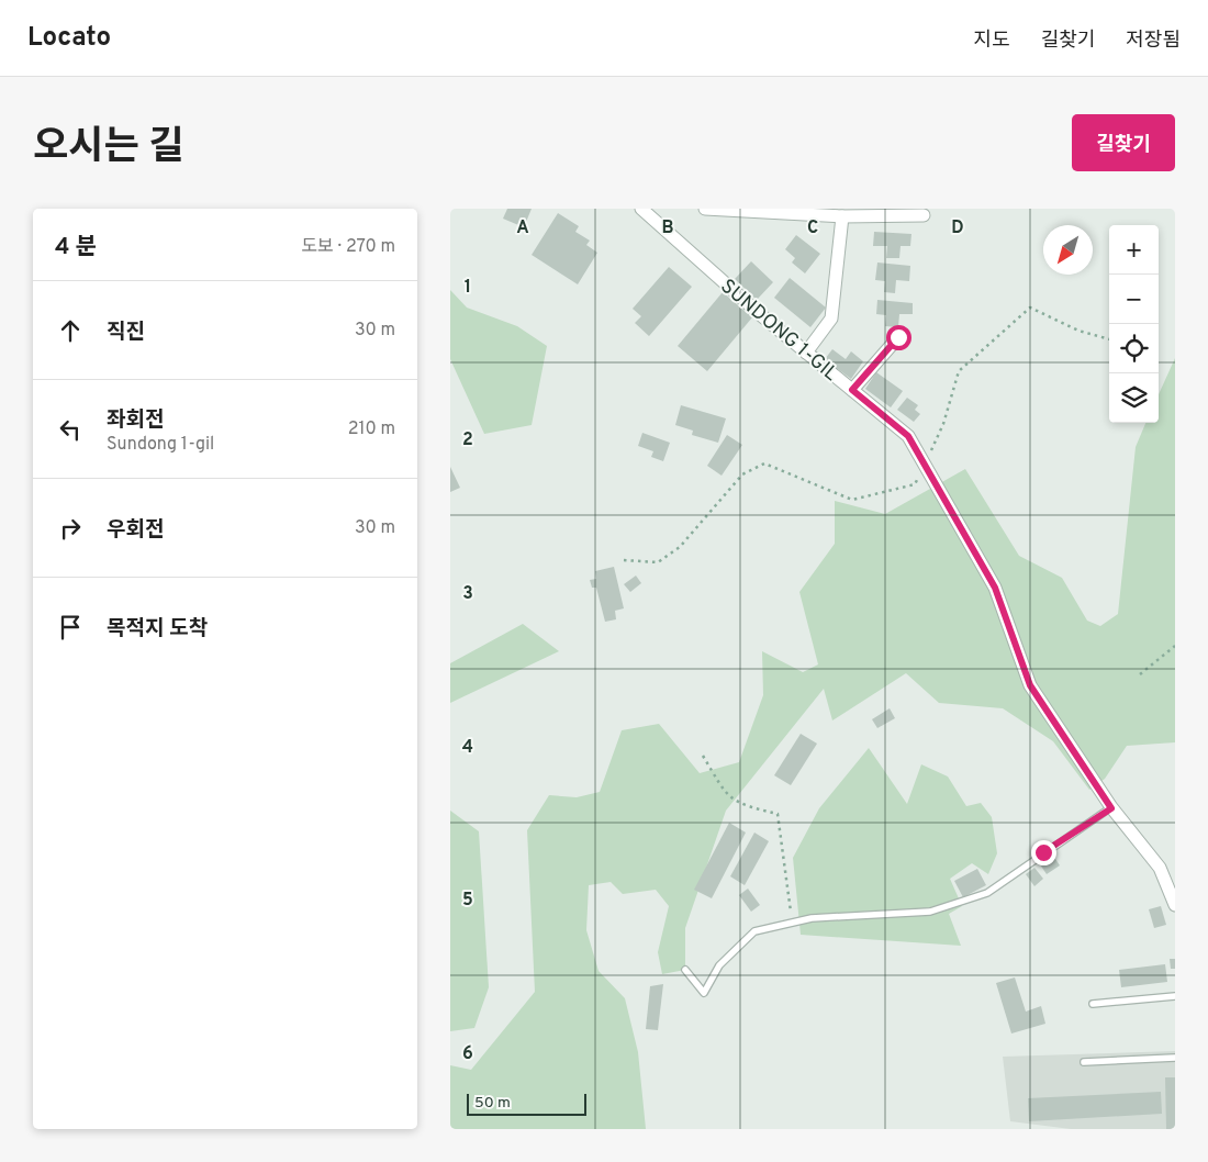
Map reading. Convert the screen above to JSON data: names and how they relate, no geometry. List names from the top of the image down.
{
  "streets": {
    "street": ["SUNDONG 1-GIL"]
  },
  "scale_bar": "50 m",
  "north": "bottom left",
  "page": {
    "header": "Locato",
    "nav": ["지도", "길찾기", "저장됨"],
    "title": "오시는 길",
    "buttons": "길찾기",
    "heading": ["4 분", "도보 · 270 m"],
    "map_buttons": ["+", "−"],
    "list": [
      ["직진", "30 m"],
      ["좌회전", "Sundong 1-gil", "210 m"],
      ["우회전", "30 m"],
      "목적지 도착"
    ],
    "scale": "50 m"
  },
  "grid": {
    "columns": [
      "A",
      "B",
      "C",
      "D"
    ],
    "rows": [
      "1",
      "2",
      "3",
      "4",
      "5",
      "6"
    ]
  }
}
